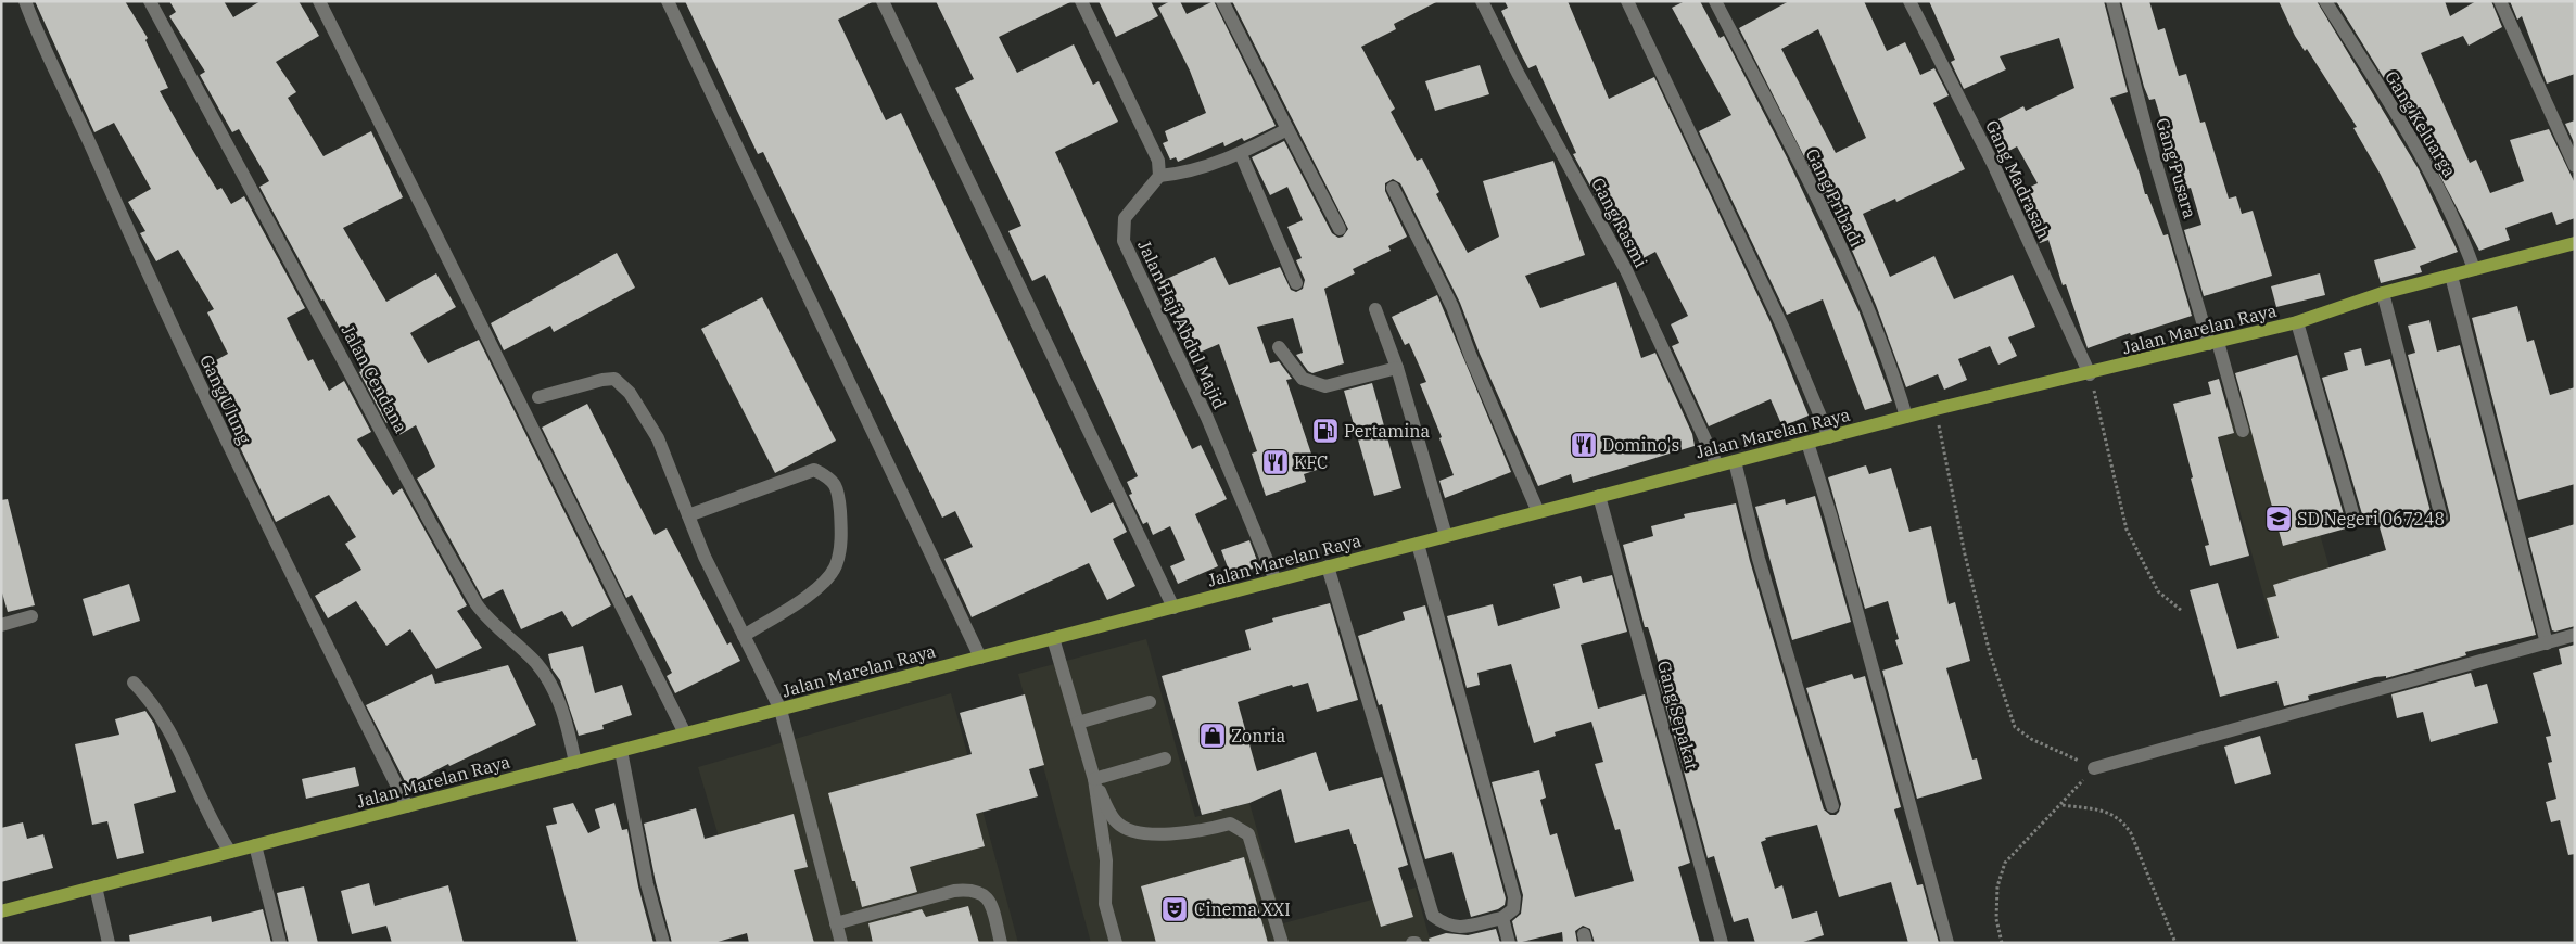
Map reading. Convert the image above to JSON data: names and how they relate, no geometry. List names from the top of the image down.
{
  "streets": {
    "main road": ["Jalan Marelan Raya"],
    "street": [
      "Gang Keluarga",
      "Gang Pusara",
      "Gang Madrasah",
      "Gang Pribadi",
      "Gang Rasmi",
      "Jalan Haji Abdul Majid",
      "Jalan Cendana",
      "Gang Ulung",
      "Gang Sepakat"
    ]
  },
  "crossings": [
    ["Gang Keluarga", "Jalan Marelan Raya"],
    ["Gang Pusara", "Jalan Marelan Raya"],
    ["Gang Madrasah", "Jalan Marelan Raya"],
    ["Gang Pribadi", "Jalan Marelan Raya"],
    ["Gang Rasmi", "Jalan Marelan Raya"],
    ["Jalan Haji Abdul Majid", "Jalan Marelan Raya"],
    ["Jalan Marelan Raya", "Jalan Cendana"],
    ["Jalan Marelan Raya", "Gang Ulung"],
    ["Jalan Marelan Raya", "Gang Sepakat"]
  ],
  "places": {
    "fuel station": ["Pertamina"],
    "restaurant": ["Domino's", "KFC"],
    "school or university": ["SD Negeri 067248"],
    "shop": ["Zonria"],
    "theatre": ["Cinema XXI"]
  }
}
